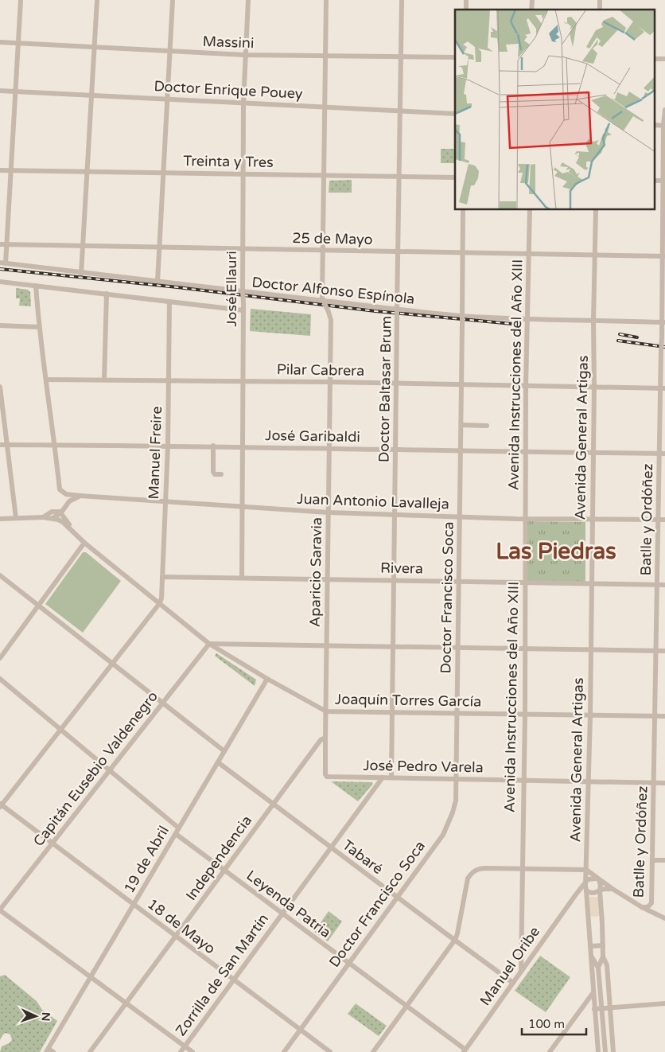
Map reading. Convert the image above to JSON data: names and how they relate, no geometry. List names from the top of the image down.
{
  "streets": {
    "street": [
      "Massini",
      "Doctor Enrique Pouey",
      "Treinta y Tres",
      "25 de Mayo",
      "José Ellauri",
      "Doctor Alfonso Espínola",
      "Pilar Cabrera",
      "Avenida Instrucciones del Año XIII",
      "Doctor Baltasar Brum",
      "José Garibaldi",
      "Avenida General Artigas",
      "Manuel Freire",
      "Juan Antonio Lavalleja",
      "Batlle y Ordóñez",
      "Rivera",
      "Aparicio Saravia",
      "Doctor Francisco Soca",
      "Joaquín Torres García",
      "José Pedro Varela",
      "Capitán Eusebio Valdenegro",
      "Tabaré",
      "Independencia",
      "19 de Abril",
      "Leyenda Patria",
      "18 de Mayo",
      "Manuel Oribe",
      "Zorrilla de San Martín"
    ]
  },
  "crossings": [
    ["Massini", "José Ellauri"],
    ["Massini", "Doctor Baltasar Brum"],
    ["Doctor Enrique Pouey", "José Ellauri"],
    ["Doctor Enrique Pouey", "Doctor Baltasar Brum"],
    ["Treinta y Tres", "José Ellauri"],
    ["Treinta y Tres", "Doctor Baltasar Brum"],
    ["25 de Mayo", "José Ellauri"],
    ["25 de Mayo", "Avenida Instrucciones del Año XIII"],
    ["25 de Mayo", "Doctor Baltasar Brum"],
    ["25 de Mayo", "Avenida General Artigas"],
    ["25 de Mayo", "Batlle y Ordóñez"],
    ["25 de Mayo", "Doctor Francisco Soca"],
    ["José Ellauri", "Doctor Alfonso Espínola"],
    ["José Ellauri", "Pilar Cabrera"],
    ["José Ellauri", "José Garibaldi"],
    ["José Ellauri", "Juan Antonio Lavalleja"],
    ["José Ellauri", "Rivera"],
    ["Doctor Alfonso Espínola", "Avenida Instrucciones del Año XIII"],
    ["Doctor Alfonso Espínola", "Doctor Baltasar Brum"],
    ["Doctor Alfonso Espínola", "Avenida General Artigas"],
    ["Doctor Alfonso Espínola", "Batlle y Ordóñez"],
    ["Doctor Alfonso Espínola", "Aparicio Saravia"],
    ["Doctor Alfonso Espínola", "Doctor Francisco Soca"],
    ["Pilar Cabrera", "Avenida Instrucciones del Año XIII"],
    ["Pilar Cabrera", "Doctor Baltasar Brum"],
    ["Pilar Cabrera", "Avenida General Artigas"],
    ["Pilar Cabrera", "Manuel Freire"],
    ["Pilar Cabrera", "Batlle y Ordóñez"],
    ["Pilar Cabrera", "Aparicio Saravia"],
    ["Pilar Cabrera", "Doctor Francisco Soca"],
    ["Avenida Instrucciones del Año XIII", "José Garibaldi"],
    ["Avenida Instrucciones del Año XIII", "Juan Antonio Lavalleja"],
    ["Avenida Instrucciones del Año XIII", "Rivera"],
    ["Avenida Instrucciones del Año XIII", "Joaquín Torres García"],
    ["Avenida Instrucciones del Año XIII", "José Pedro Varela"],
    ["Avenida Instrucciones del Año XIII", "Manuel Oribe"],
    ["Doctor Baltasar Brum", "José Garibaldi"],
    ["Doctor Baltasar Brum", "Juan Antonio Lavalleja"],
    ["Doctor Baltasar Brum", "Rivera"],
    ["Doctor Baltasar Brum", "Joaquín Torres García"],
    ["Doctor Baltasar Brum", "José Pedro Varela"],
    ["José Garibaldi", "Avenida General Artigas"],
    ["José Garibaldi", "Manuel Freire"],
    ["José Garibaldi", "Juan Antonio Lavalleja"],
    ["José Garibaldi", "Batlle y Ordóñez"],
    ["José Garibaldi", "Aparicio Saravia"],
    ["José Garibaldi", "Doctor Francisco Soca"],
    ["Avenida General Artigas", "Juan Antonio Lavalleja"],
    ["Avenida General Artigas", "Rivera"],
    ["Avenida General Artigas", "Joaquín Torres García"],
    ["Avenida General Artigas", "José Pedro Varela"],
    ["Avenida General Artigas", "Manuel Oribe"],
    ["Manuel Freire", "Juan Antonio Lavalleja"],
    ["Manuel Freire", "Rivera"],
    ["Manuel Freire", "Joaquín Torres García"],
    ["Juan Antonio Lavalleja", "Batlle y Ordóñez"],
    ["Juan Antonio Lavalleja", "Aparicio Saravia"],
    ["Juan Antonio Lavalleja", "Doctor Francisco Soca"],
    ["Batlle y Ordóñez", "Rivera"],
    ["Batlle y Ordóñez", "Joaquín Torres García"],
    ["Batlle y Ordóñez", "José Pedro Varela"],
    ["Rivera", "Aparicio Saravia"],
    ["Rivera", "Doctor Francisco Soca"],
    ["Aparicio Saravia", "Joaquín Torres García"],
    ["Aparicio Saravia", "José Pedro Varela"],
    ["Aparicio Saravia", "Independencia"],
    ["Doctor Francisco Soca", "Joaquín Torres García"],
    ["Doctor Francisco Soca", "José Pedro Varela"],
    ["Doctor Francisco Soca", "Tabaré"],
    ["Doctor Francisco Soca", "Leyenda Patria"],
    ["Doctor Francisco Soca", "18 de Mayo"],
    ["Joaquín Torres García", "Capitán Eusebio Valdenegro"],
    ["Joaquín Torres García", "19 de Abril"],
    ["José Pedro Varela", "Zorrilla de San Martín"],
    ["Capitán Eusebio Valdenegro", "18 de Mayo"],
    ["Tabaré", "Independencia"],
    ["Tabaré", "19 de Abril"],
    ["Tabaré", "Manuel Oribe"],
    ["Tabaré", "Zorrilla de San Martín"],
    ["Independencia", "Leyenda Patria"],
    ["Independencia", "18 de Mayo"],
    ["19 de Abril", "Leyenda Patria"],
    ["19 de Abril", "18 de Mayo"],
    ["Leyenda Patria", "Manuel Oribe"],
    ["Leyenda Patria", "Zorrilla de San Martín"],
    ["18 de Mayo", "Zorrilla de San Martín"]
  ],
  "districts": ["Las Piedras"],
  "scale_bar": "100 m",
  "north": "right"
}
